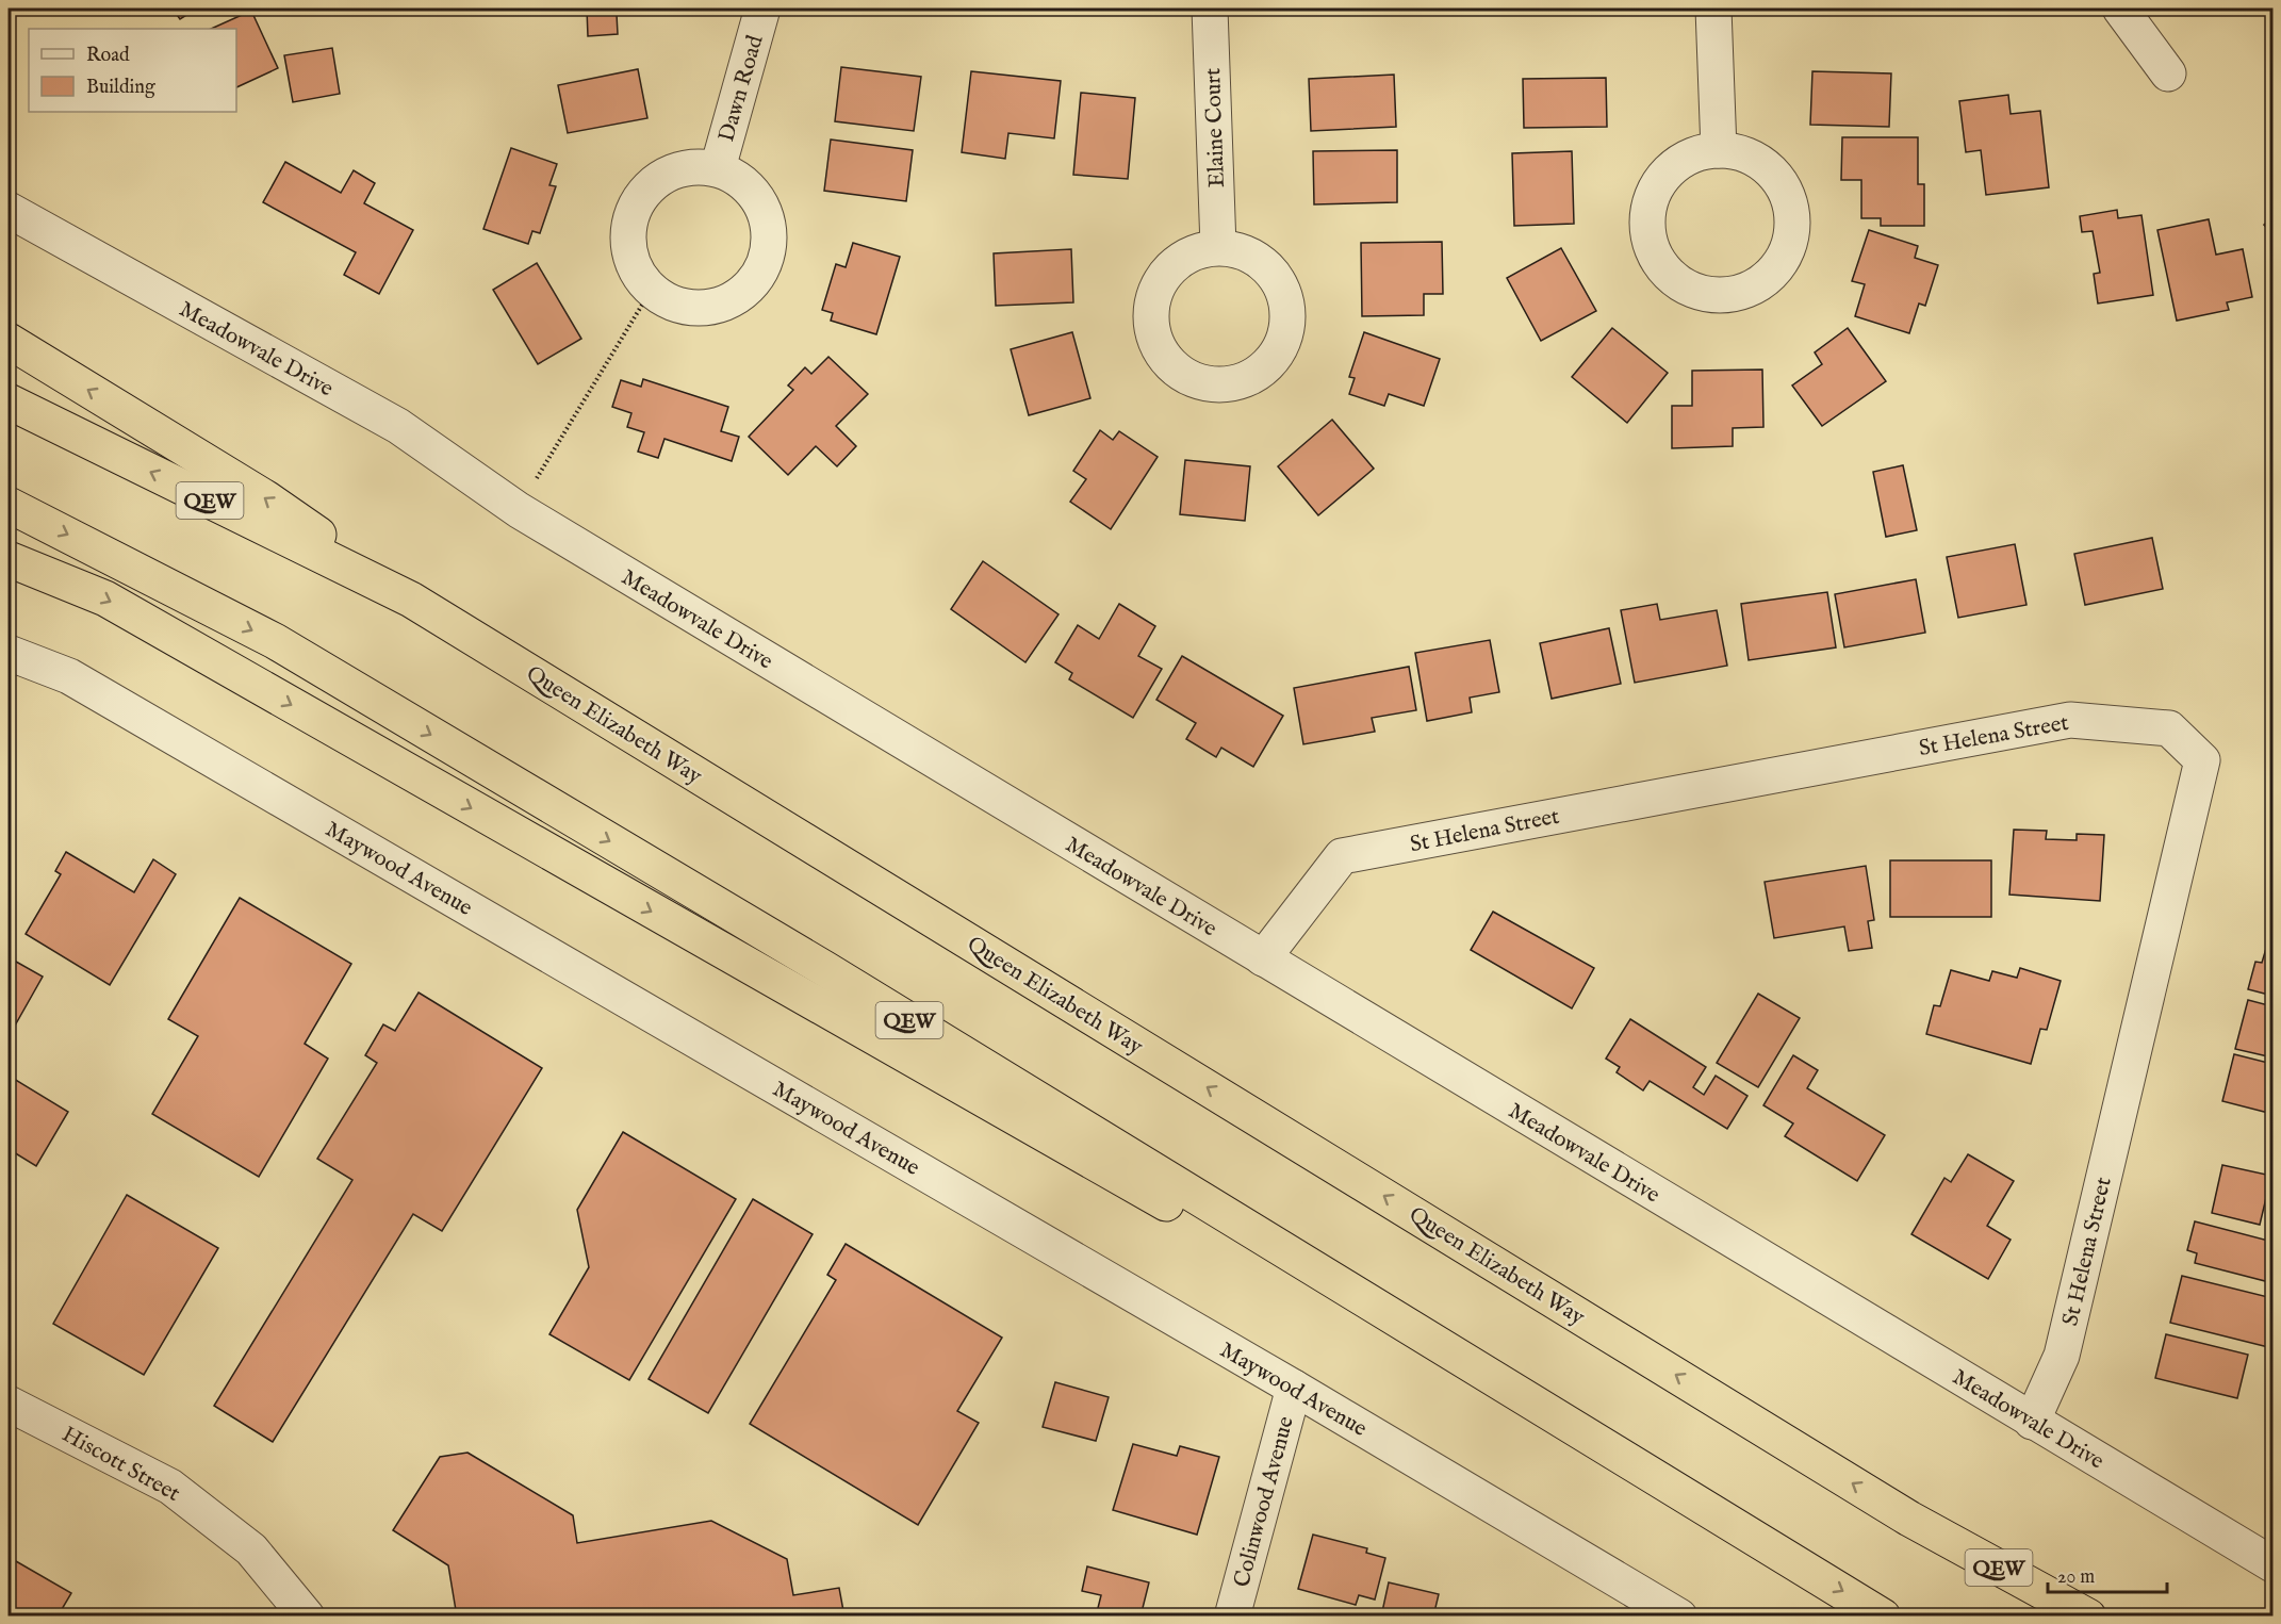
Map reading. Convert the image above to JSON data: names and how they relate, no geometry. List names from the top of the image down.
{
  "streets": {
    "highway": ["QEW", "Queen Elizabeth Way"],
    "street": [
      "Dawn Road",
      "Elaine Court",
      "Meadowvale Drive",
      "St Helena Street",
      "Maywood Avenue",
      "Hiscott Street",
      "Colinwood Avenue"
    ]
  },
  "crossings": [
    ["Meadowvale Drive", "St Helena Street"],
    ["Maywood Avenue", "Colinwood Avenue"]
  ],
  "legend": ["Road", "Building"],
  "scale_bar": "20 m"
}
